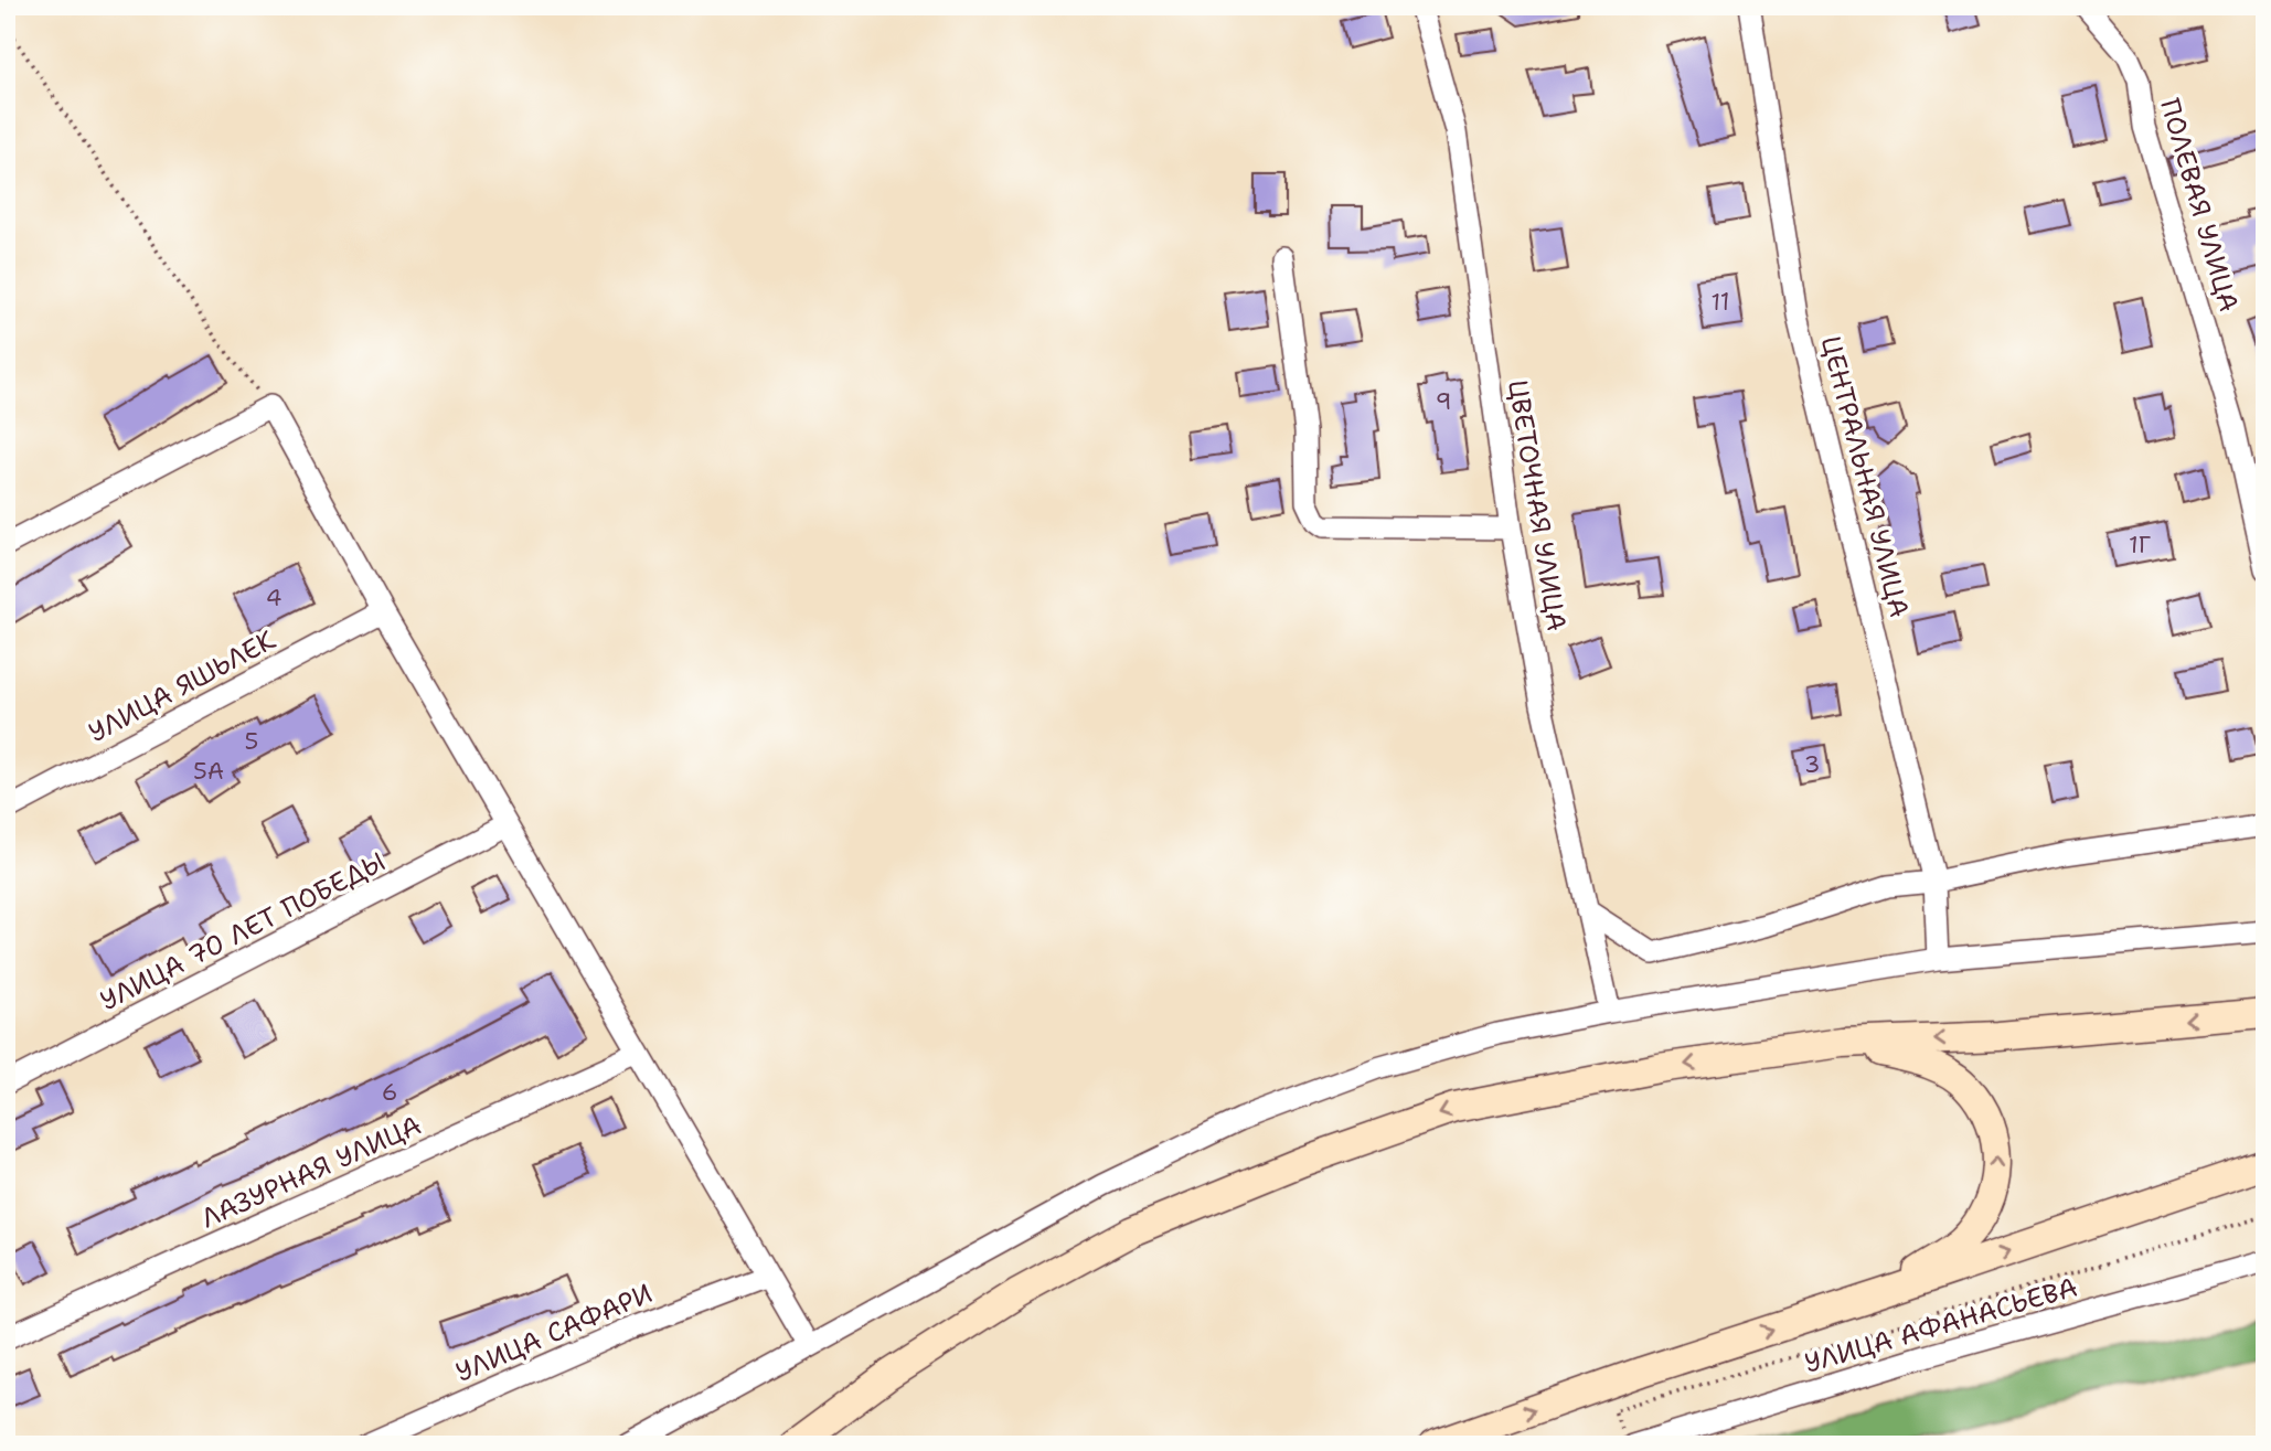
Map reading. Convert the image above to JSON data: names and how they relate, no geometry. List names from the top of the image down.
{
  "streets": {
    "street": [
      "ПОЛЕВАЯ УЛИЦА",
      "ЦЕНТРАЛЬНАЯ УЛИЦА",
      "ЦВЕТОЧНАЯ УЛИЦА",
      "УЛИЦА ЯШЬЛЕК",
      "УЛИЦА 70 ЛЕТ ПОБЕДЫ",
      "ЛАЗУРНАЯ УЛИЦА",
      "УЛИЦА АФАНАСЬЕВА",
      "УЛИЦА САФАРИ"
    ]
  },
  "house_numbers": [
    "11",
    "9",
    "1Г",
    "4",
    "5",
    "3",
    "5А",
    "6"
  ]
}
